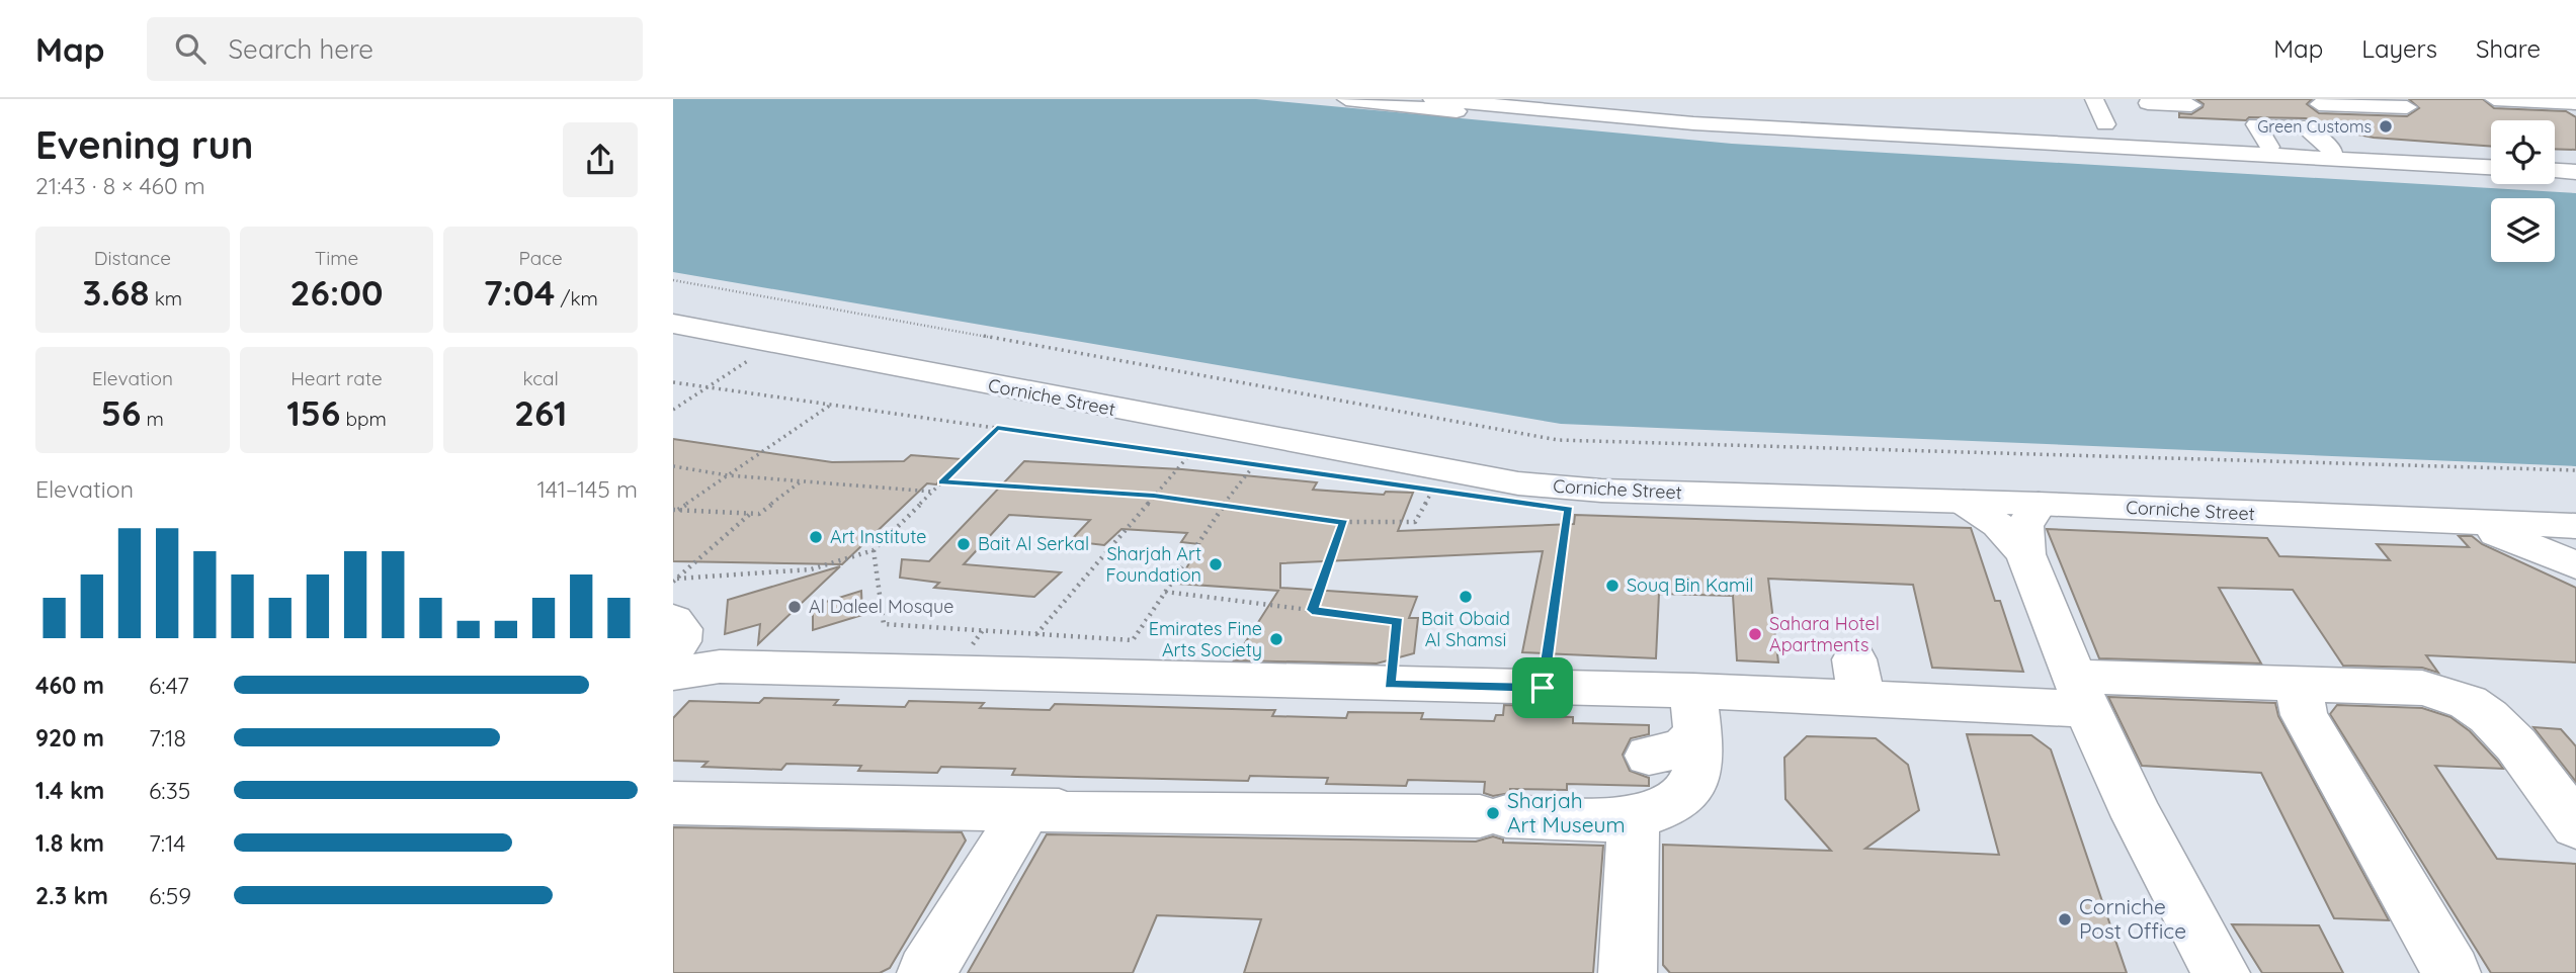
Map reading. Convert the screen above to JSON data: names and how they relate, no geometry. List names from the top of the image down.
{
  "streets": {
    "street": ["Corniche Street"]
  },
  "places": [
    "Green Customs",
    "Art Institute",
    "Bait Al Serkal",
    "Sharjah Art Foundation",
    "Souq Bin Kamil",
    "Bait Obaid Al Shamsi",
    "Al Daleel Mosque",
    "Sahara Hotel Apartments",
    "Emirates Fine Arts Society",
    "Sharjah Art Museum",
    "Corniche Post Office"
  ],
  "page": {
    "header": "Map",
    "search": "Search here",
    "nav": ["Map", "Layers", "Share"],
    "heading": ["Evening run", "21:43 · 8 × 460 m"],
    "stats": [
      ["Distance", "3.68 km"],
      ["Time", "26:00"],
      ["Pace", "7:04 /km"],
      ["Elevation", "56 m"],
      ["Heart rate", "156 bpm"],
      ["kcal", "261"]
    ],
    "chart": ["Elevation", "141–145 m"],
    "list": [
      {
        "name": "460 m",
        "note": "6:47"
      },
      {
        "name": "920 m",
        "note": "7:18"
      },
      {
        "name": "1.4 km",
        "note": "6:35"
      },
      {
        "name": "1.8 km",
        "note": "7:14"
      },
      {
        "name": "2.3 km",
        "note": "6:59"
      }
    ]
  }
}
